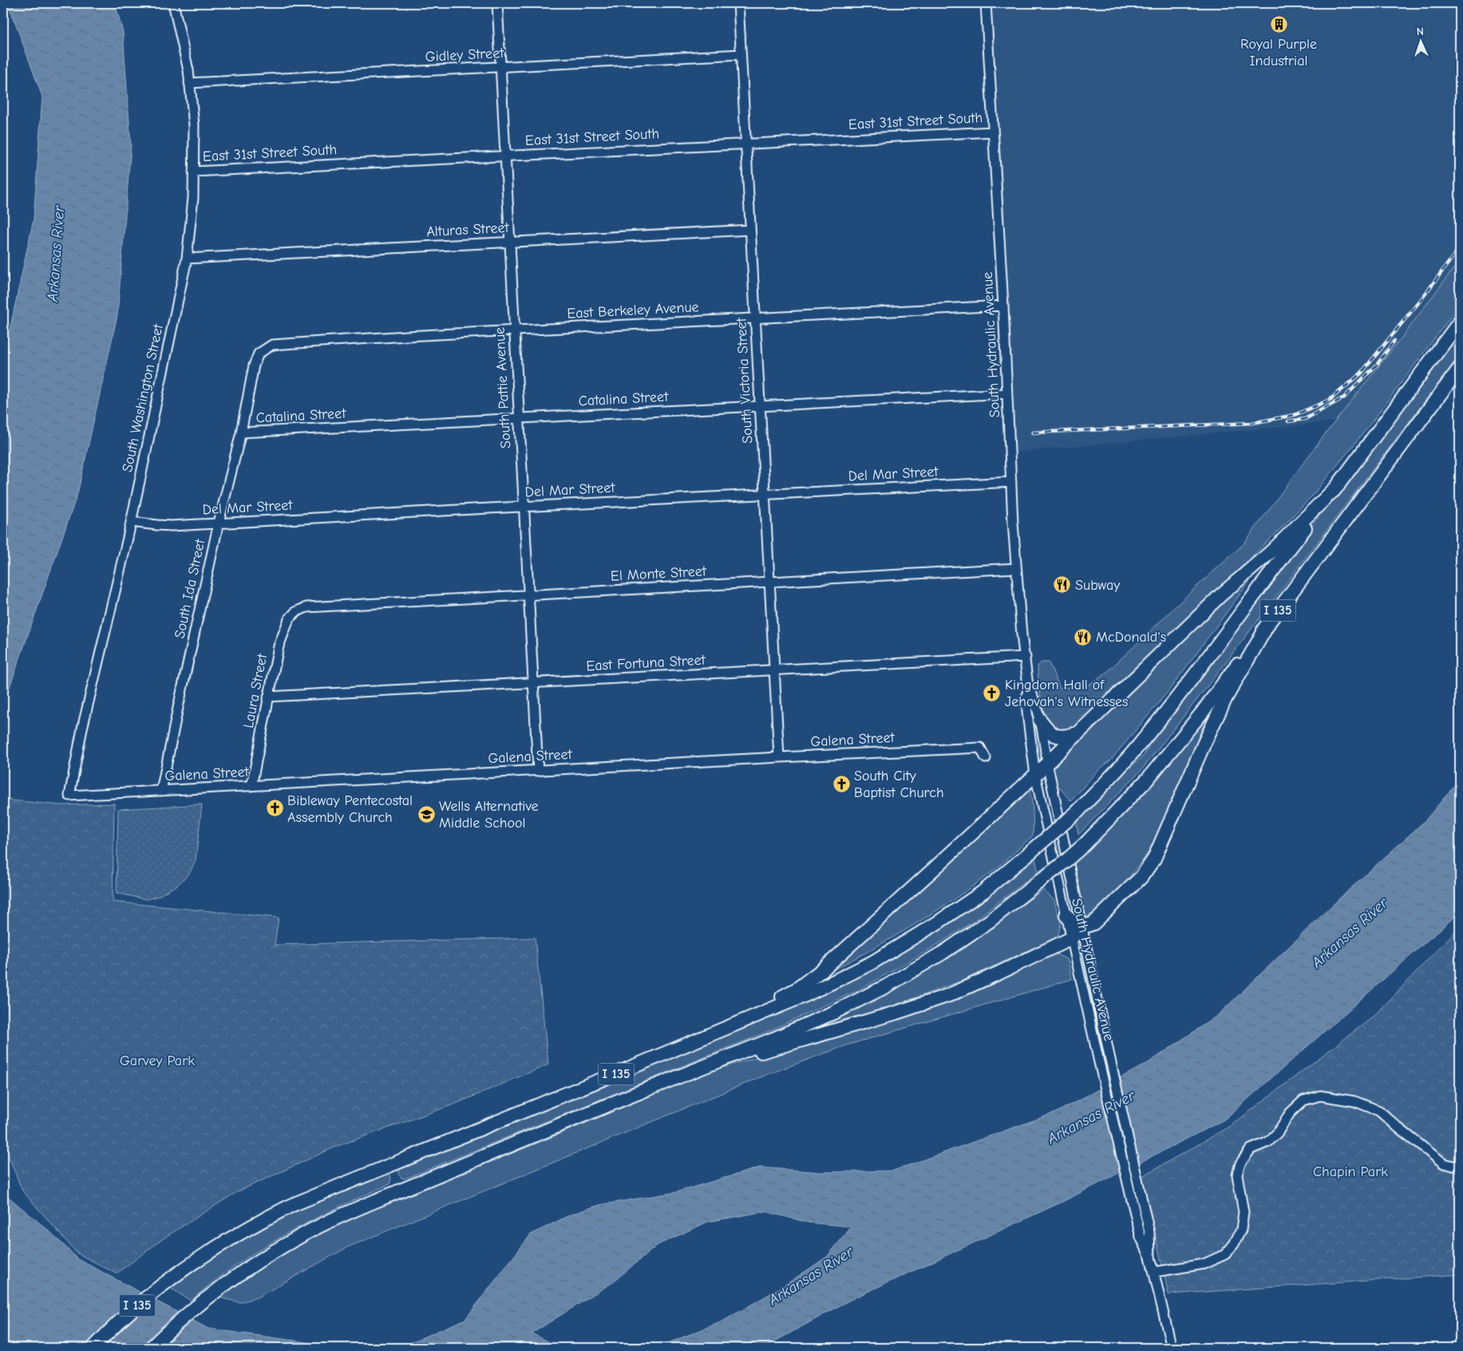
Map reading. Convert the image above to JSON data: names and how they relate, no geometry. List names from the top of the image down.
{
  "streets": {
    "highway": ["I 135"],
    "street": [
      "Gidley Street",
      "East 31st Street South",
      "Alturas Street",
      "East Berkeley Avenue",
      "South Hydraulic Avenue",
      "South Victoria Street",
      "South Pattie Avenue",
      "South Washington Street",
      "Catalina Street",
      "Del Mar Street",
      "El Monte Street",
      "South Ida Street",
      "East Fortuna Street",
      "Laura Street",
      "Galena Street"
    ]
  },
  "crossings": [
    ["Gidley Street", "South Victoria Street"],
    ["Gidley Street", "South Pattie Avenue"],
    ["Gidley Street", "South Washington Street"],
    ["East 31st Street South", "South Hydraulic Avenue"],
    ["East 31st Street South", "South Victoria Street"],
    ["East 31st Street South", "South Pattie Avenue"],
    ["East 31st Street South", "South Washington Street"],
    ["Alturas Street", "South Victoria Street"],
    ["Alturas Street", "South Pattie Avenue"],
    ["Alturas Street", "South Washington Street"],
    ["East Berkeley Avenue", "South Hydraulic Avenue"],
    ["East Berkeley Avenue", "South Victoria Street"],
    ["East Berkeley Avenue", "South Pattie Avenue"],
    ["East Berkeley Avenue", "South Ida Street"],
    ["South Hydraulic Avenue", "Catalina Street"],
    ["South Hydraulic Avenue", "Del Mar Street"],
    ["South Hydraulic Avenue", "El Monte Street"],
    ["South Hydraulic Avenue", "East Fortuna Street"],
    ["South Victoria Street", "Catalina Street"],
    ["South Victoria Street", "Del Mar Street"],
    ["South Victoria Street", "El Monte Street"],
    ["South Victoria Street", "East Fortuna Street"],
    ["South Victoria Street", "Galena Street"],
    ["South Pattie Avenue", "Catalina Street"],
    ["South Pattie Avenue", "Del Mar Street"],
    ["South Pattie Avenue", "El Monte Street"],
    ["South Pattie Avenue", "East Fortuna Street"],
    ["South Pattie Avenue", "Galena Street"],
    ["South Washington Street", "Del Mar Street"],
    ["South Washington Street", "Galena Street"],
    ["Catalina Street", "South Ida Street"],
    ["Del Mar Street", "South Ida Street"],
    ["El Monte Street", "Laura Street"],
    ["South Ida Street", "Galena Street"],
    ["East Fortuna Street", "Laura Street"],
    ["Laura Street", "Galena Street"]
  ],
  "water": ["Arkansas River"],
  "parks": ["Garvey Park", "Chapin Park"],
  "places": {
    "building": ["Royal Purple Industrial"],
    "restaurant": ["Subway", "McDonald's"],
    "church": ["Kingdom Hall of Jehovah's Witnesses", "South City Baptist Church", "Bibleway Pentecostal Assembly Church"],
    "school or university": ["Wells Alternative Middle School"]
  },
  "north": "top"
}
